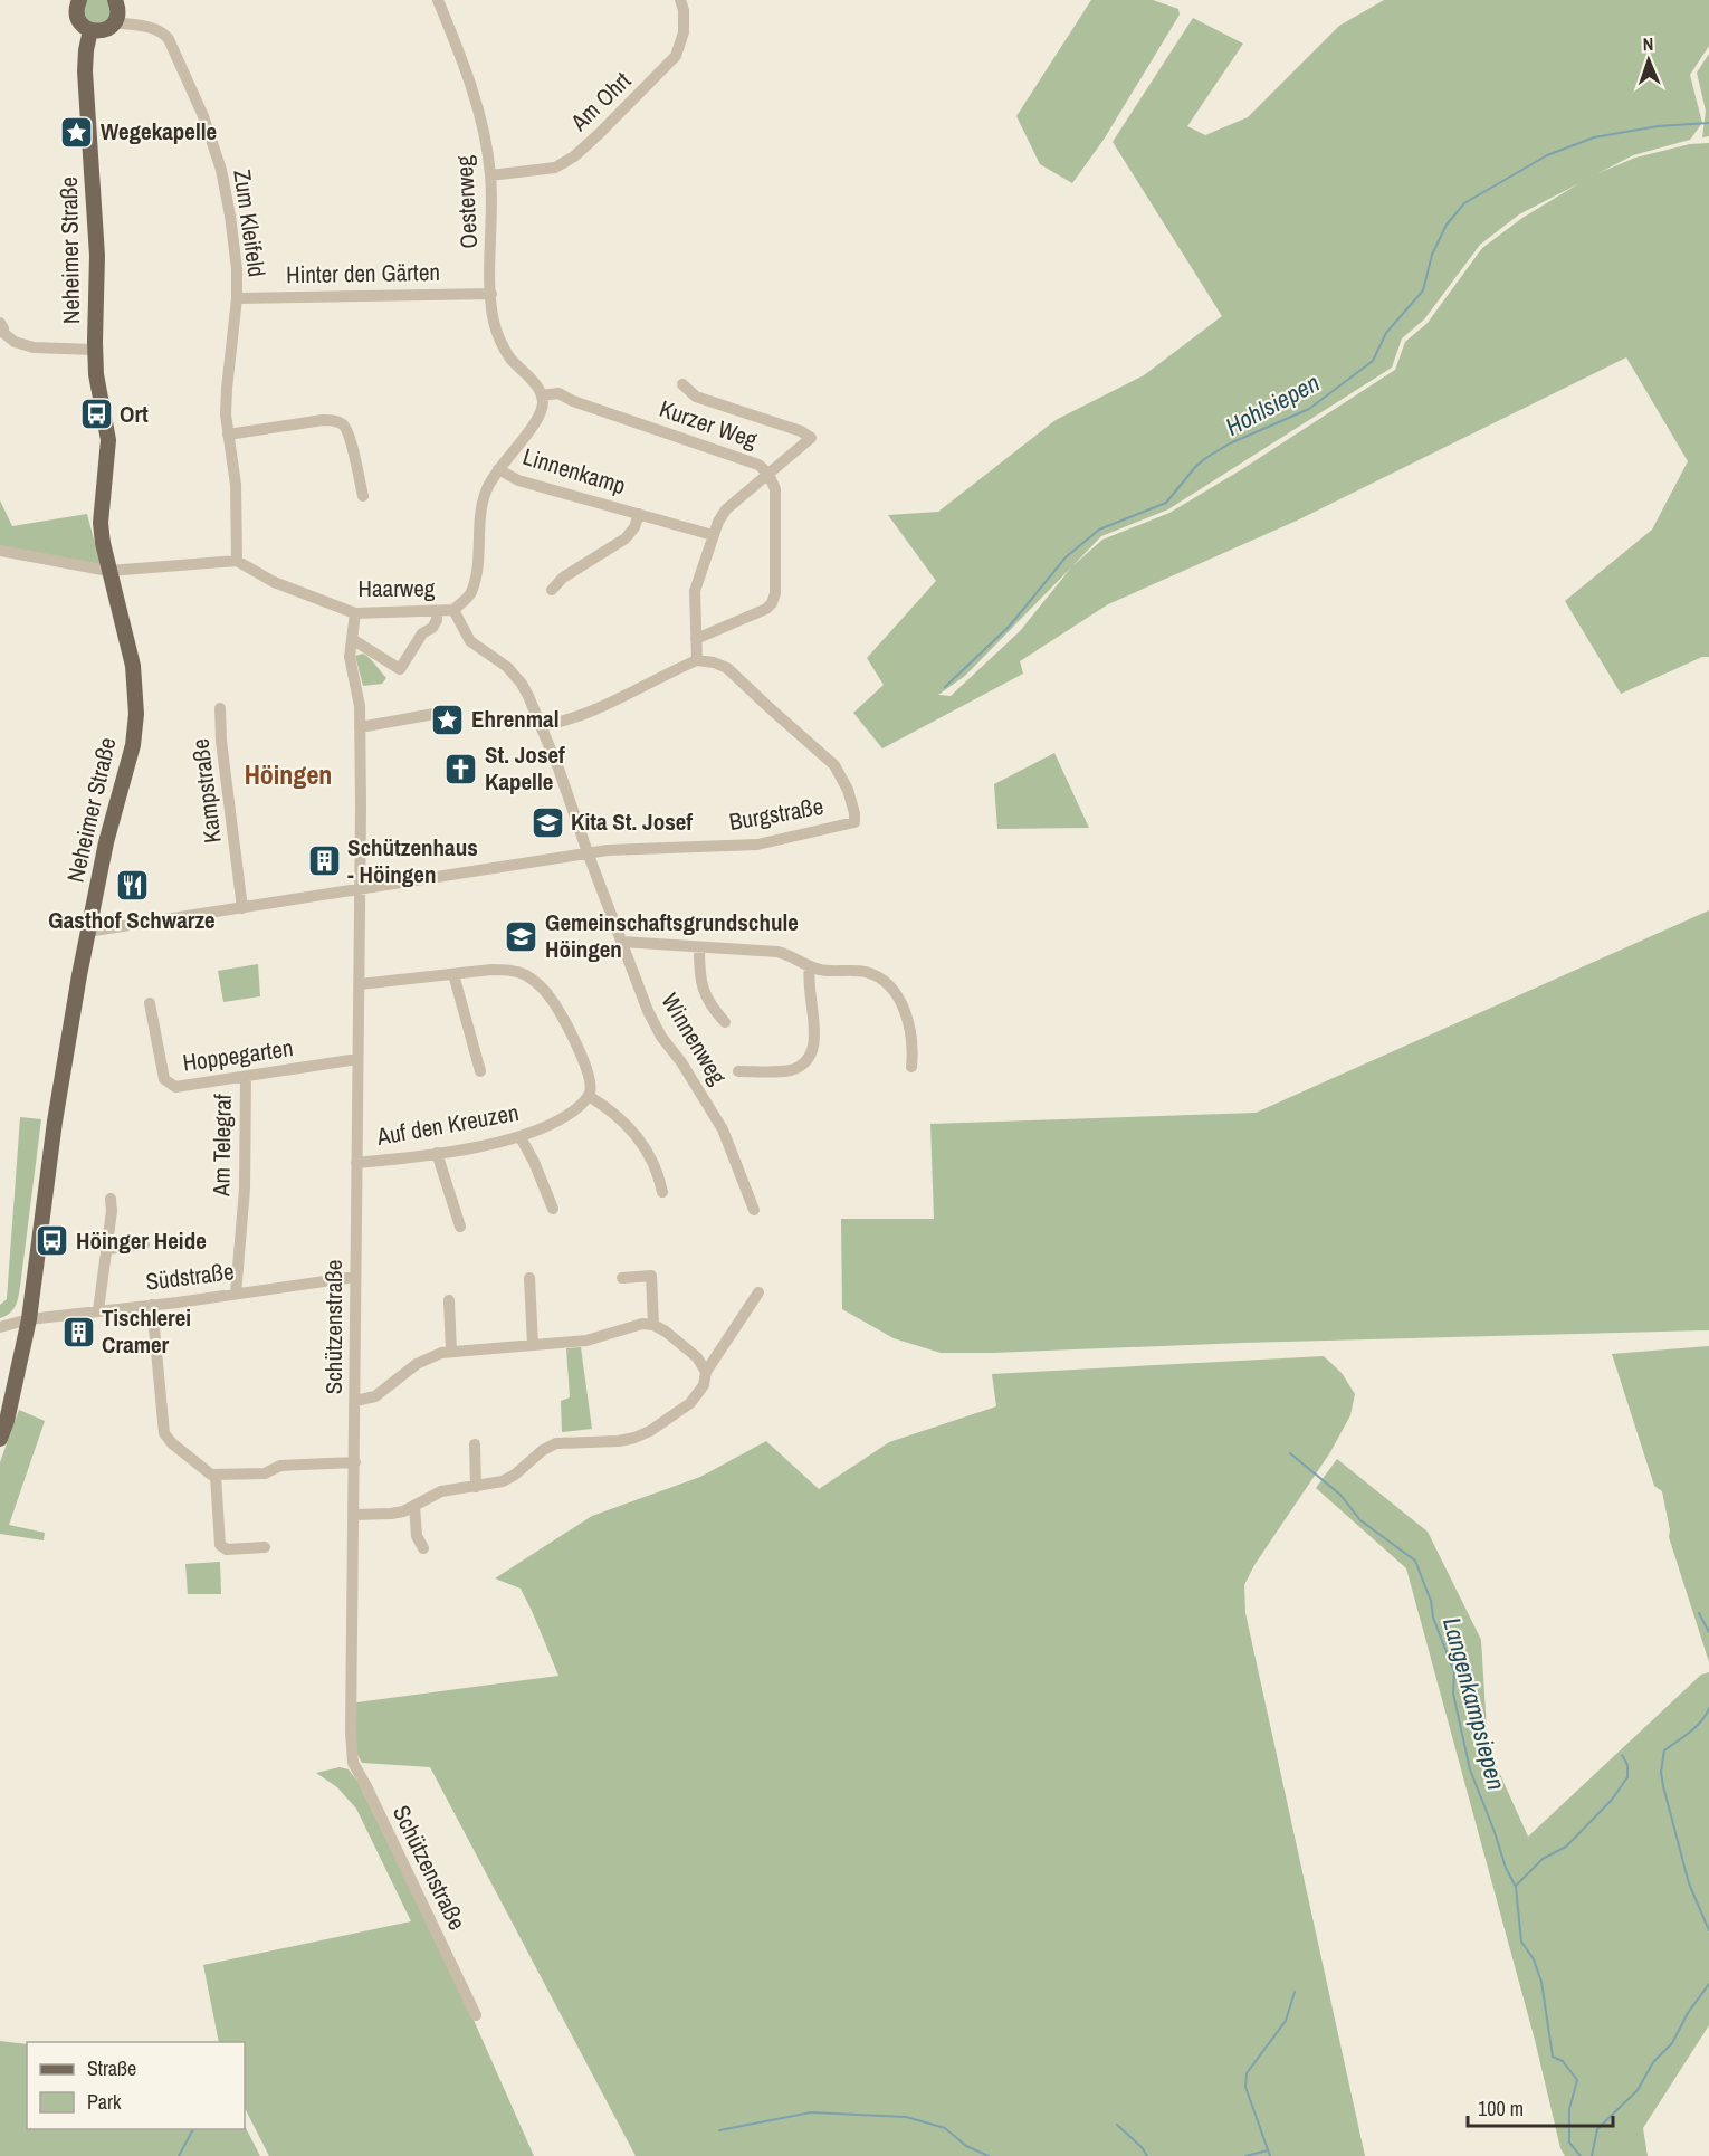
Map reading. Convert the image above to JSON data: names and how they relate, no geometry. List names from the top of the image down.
{
  "streets": {
    "main road": ["Neheimer Straße"],
    "street": [
      "Am Ohrt",
      "Oesterweg",
      "Zum Kleifeld",
      "Hinter den Gärten",
      "Kurzer Weg",
      "Linnenkamp",
      "Haarweg",
      "Kampstraße",
      "Burgstraße",
      "Winnenweg",
      "Hoppegarten",
      "Auf den Kreuzen",
      "Am Telegraf",
      "Südstraße",
      "Schützenstraße"
    ]
  },
  "crossings": [
    ["Am Ohrt", "Oesterweg"],
    ["Oesterweg", "Hinter den Gärten"],
    ["Oesterweg", "Kurzer Weg"],
    ["Oesterweg", "Haarweg"],
    ["Zum Kleifeld", "Hinter den Gärten"],
    ["Zum Kleifeld", "Haarweg"],
    ["Neheimer Straße", "Burgstraße"],
    ["Neheimer Straße", "Südstraße"],
    ["Kurzer Weg", "Haarweg"],
    ["Linnenkamp", "Haarweg"],
    ["Haarweg", "Winnenweg"],
    ["Haarweg", "Schützenstraße"],
    ["Kampstraße", "Burgstraße"],
    ["Burgstraße", "Winnenweg"],
    ["Burgstraße", "Schützenstraße"],
    ["Hoppegarten", "Am Telegraf"],
    ["Hoppegarten", "Schützenstraße"],
    ["Auf den Kreuzen", "Schützenstraße"],
    ["Am Telegraf", "Südstraße"],
    ["Südstraße", "Schützenstraße"]
  ],
  "districts": ["Höingen"],
  "water": ["Hohlsiepen", "Langenkampsiepen"],
  "places": {
    "place": ["Wegekapelle", "Ehrenmal"],
    "bus stop": ["Ort", "Höinger Heide"],
    "church": ["St. Josef Kapelle"],
    "school or university": ["Kita St. Josef", "Gemeinschaftsgrundschule Höingen"],
    "building": ["Schützenhaus - Höingen", "Tischlerei Cramer"],
    "restaurant": ["Gasthof Schwarze"]
  },
  "legend": ["Straße", "Park"],
  "scale_bar": "100 m",
  "north": "top"
}
